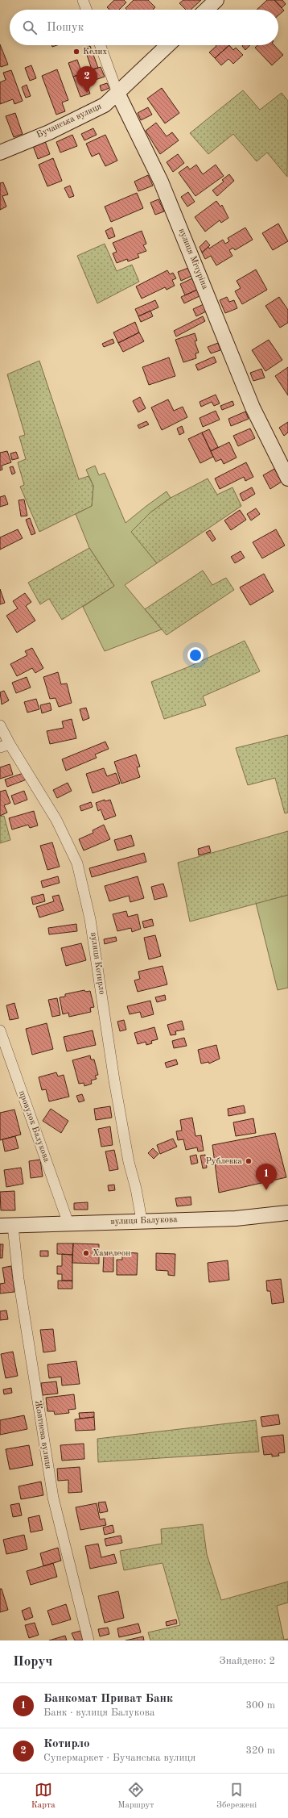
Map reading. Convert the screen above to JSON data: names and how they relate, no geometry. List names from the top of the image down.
{
  "streets": {
    "street": [
      "Бучанська вулиця",
      "вулиця Мічуріна",
      "вулиця Котирло",
      "провулок Балукова",
      "вулиця Балукова",
      "Жовтнева вулиця"
    ]
  },
  "crossings": [
    ["Бучанська вулиця", "вулиця Мічуріна"],
    ["вулиця Котирло", "вулиця Балукова"],
    ["провулок Балукова", "вулиця Балукова"],
    ["вулиця Балукова", "Жовтнева вулиця"]
  ],
  "places": ["Келих", "Рублевка", "Хамелеон"],
  "page": {
    "search": "Пошук",
    "pins": ["2", "1"],
    "heading": ["Поруч", "Знайдено: 2"],
    "list": [
      {
        "mark": "1",
        "name": "Банкомат Приват Банк",
        "note": "Банк · вулиця Балукова",
        "value": "300 m"
      },
      {
        "mark": "2",
        "name": "Котирло",
        "note": "Супермаркет · Бучанська вулиця",
        "value": "320 m"
      }
    ],
    "nav": ["Карта", "Маршрут", "Збережені"]
  }
}
